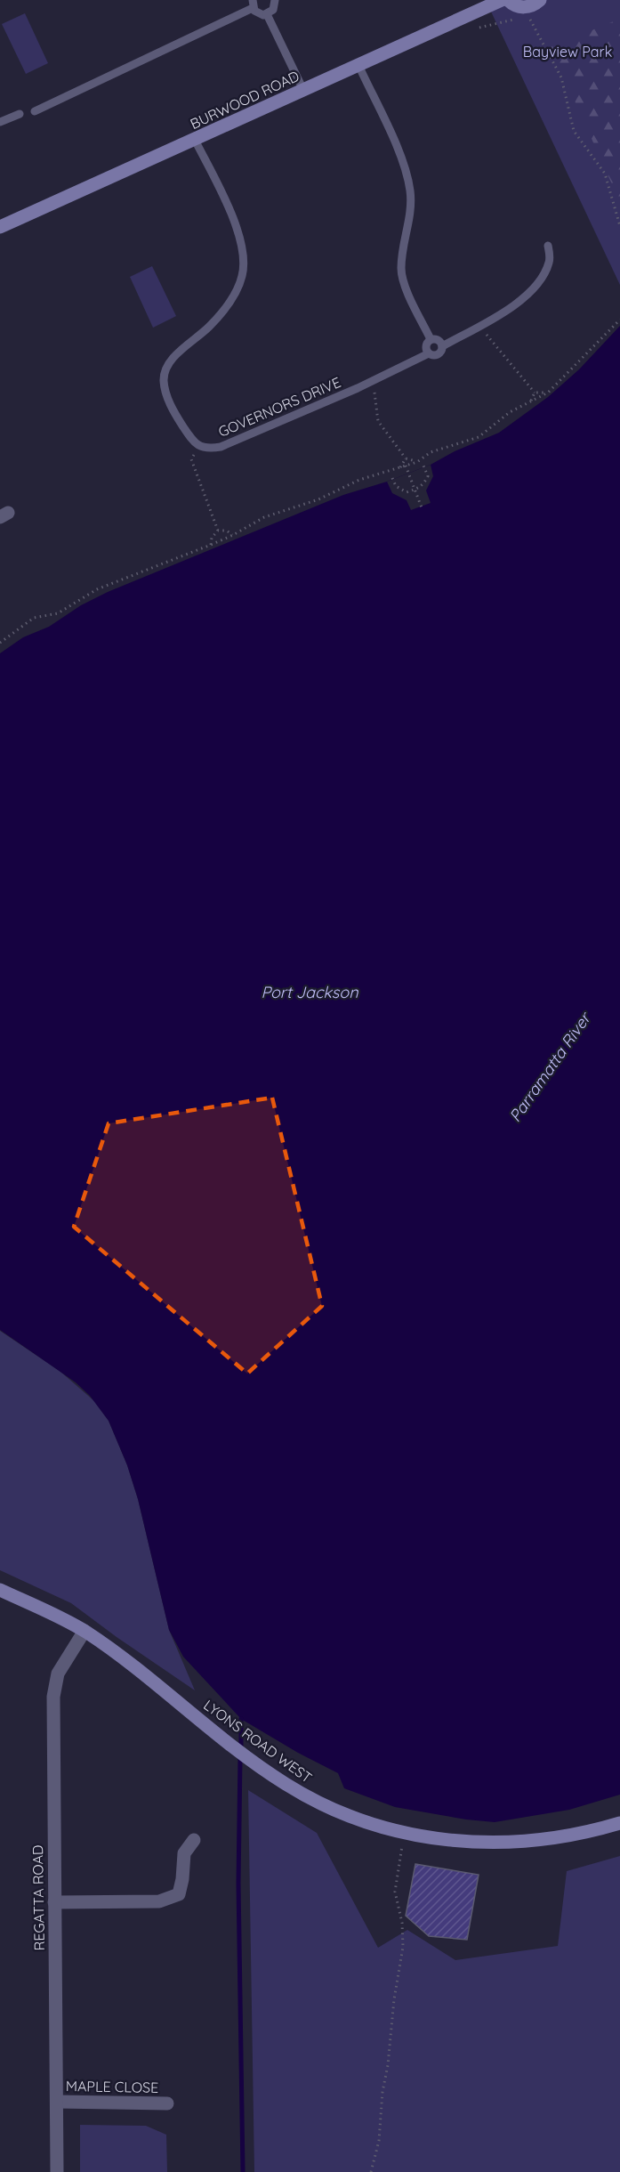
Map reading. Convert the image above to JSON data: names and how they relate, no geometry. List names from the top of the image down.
{
  "streets": {
    "main road": ["BURWOOD ROAD", "LYONS ROAD WEST"],
    "street": ["REGATTA ROAD", "MAPLE CLOSE"],
    "lane": ["GOVERNORS DRIVE"]
  },
  "crossings": [
    ["LYONS ROAD WEST", "REGATTA ROAD"],
    ["REGATTA ROAD", "MAPLE CLOSE"]
  ],
  "water": ["Port Jackson", "Parramatta River"],
  "parks": ["Bayview Park"]
}
